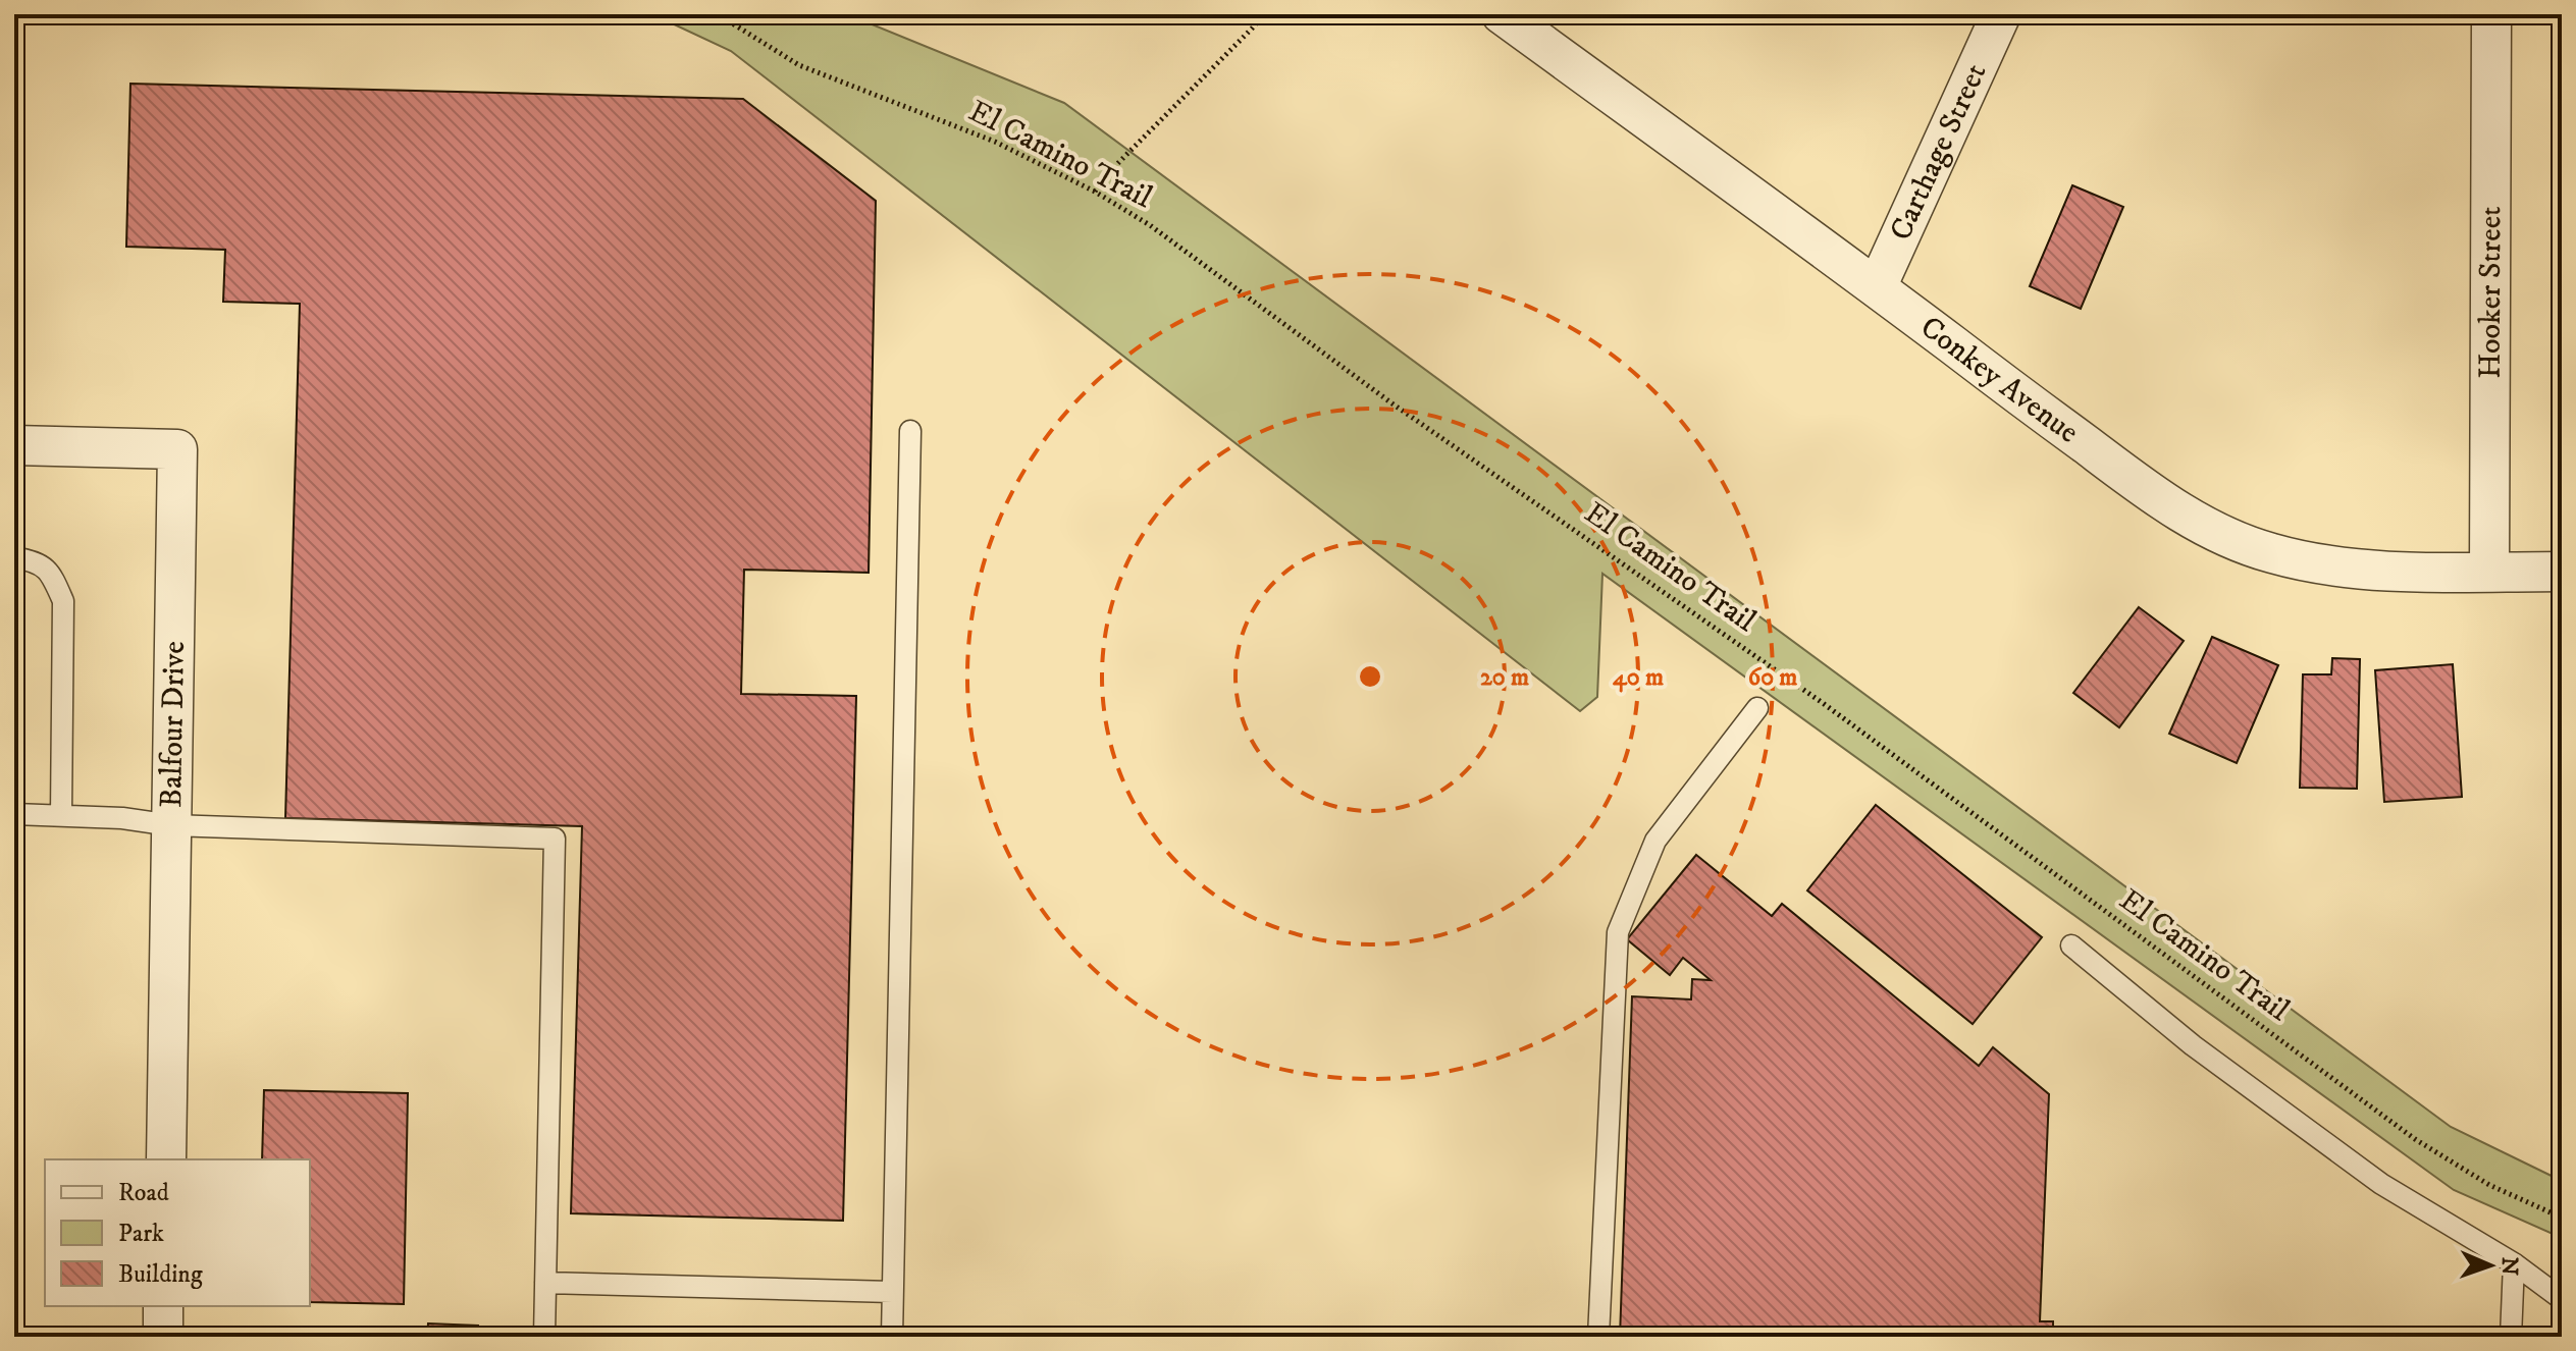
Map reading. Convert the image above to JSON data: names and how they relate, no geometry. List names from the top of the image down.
{
  "streets": {
    "street": [
      "Carthage Street",
      "Hooker Street",
      "Conkey Avenue",
      "Balfour Drive"
    ],
    "path": ["El Camino Trail"]
  },
  "crossings": [
    ["Carthage Street", "Conkey Avenue"],
    ["Hooker Street", "Conkey Avenue"]
  ],
  "legend": ["Road", "Park", "Building"],
  "north": "right",
  "rings": ["20 m", "40 m", "60 m"]
}
